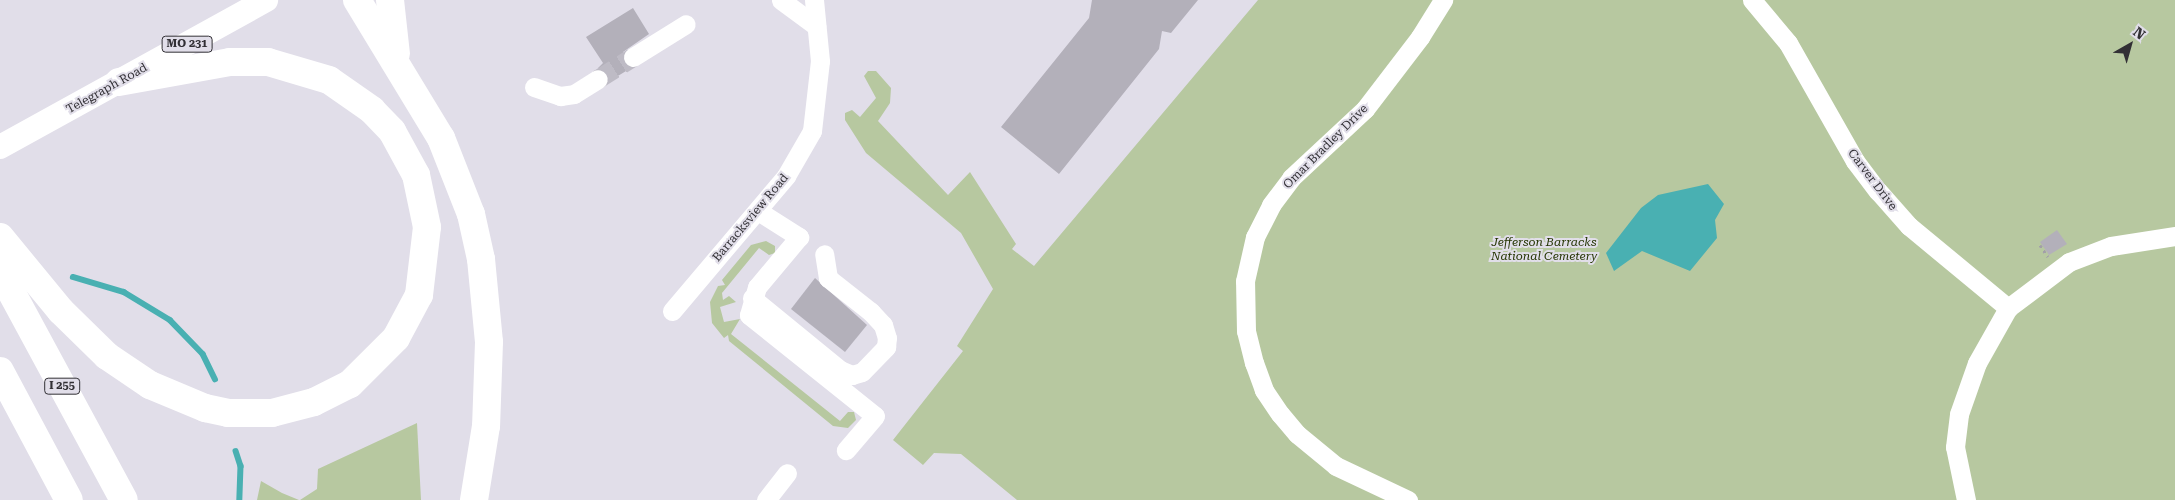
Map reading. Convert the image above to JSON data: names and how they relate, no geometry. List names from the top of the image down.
{
  "streets": {
    "highway": ["I 255"],
    "main road": ["MO 231", "Telegraph Road"],
    "street": ["Omar Bradley Drive", "Carver Drive", "Barracksview Road"]
  },
  "parks": ["Jefferson Barracks National Cemetery"],
  "north": "top right"
}
